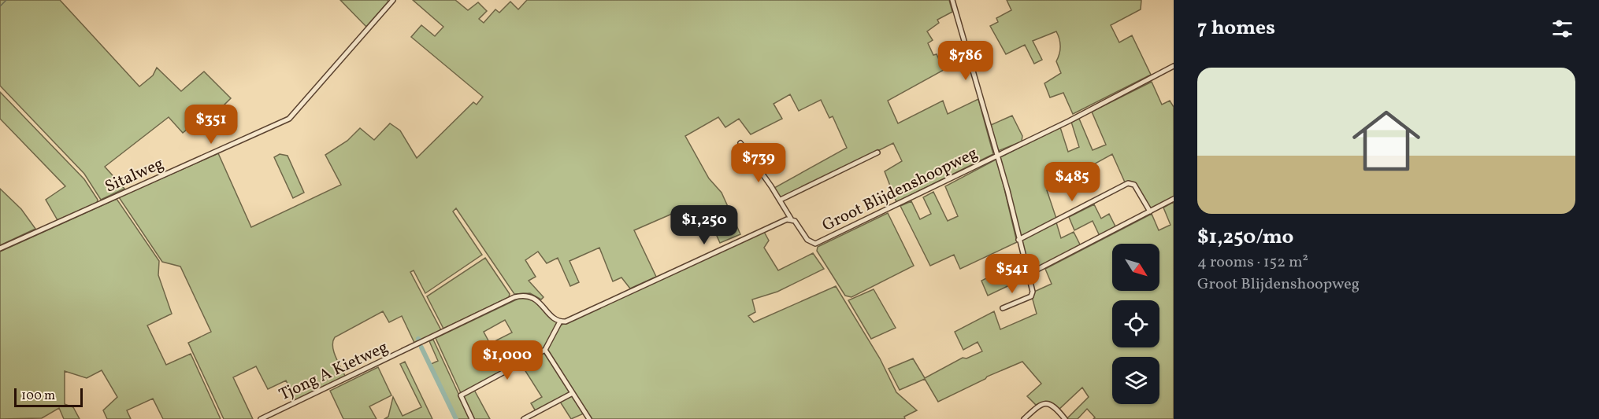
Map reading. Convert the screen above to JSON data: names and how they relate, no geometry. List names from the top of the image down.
{
  "streets": {
    "street": ["Sitalweg", "Groot Blijdenshoopweg", "Tjong A Kietweg"]
  },
  "scale_bar": "100 m",
  "north": "bottom right",
  "page": {
    "heading": "7 homes",
    "price": [
      "$786",
      "$351",
      "$739",
      "$485",
      "$1,250",
      "$541",
      "$1,000"
    ],
    "list": [
      {
        "name": "$1,250/mo",
        "note": "4 rooms · 152 m² · Groot Blijdenshoopweg"
      }
    ],
    "scale": "100 m"
  }
}
